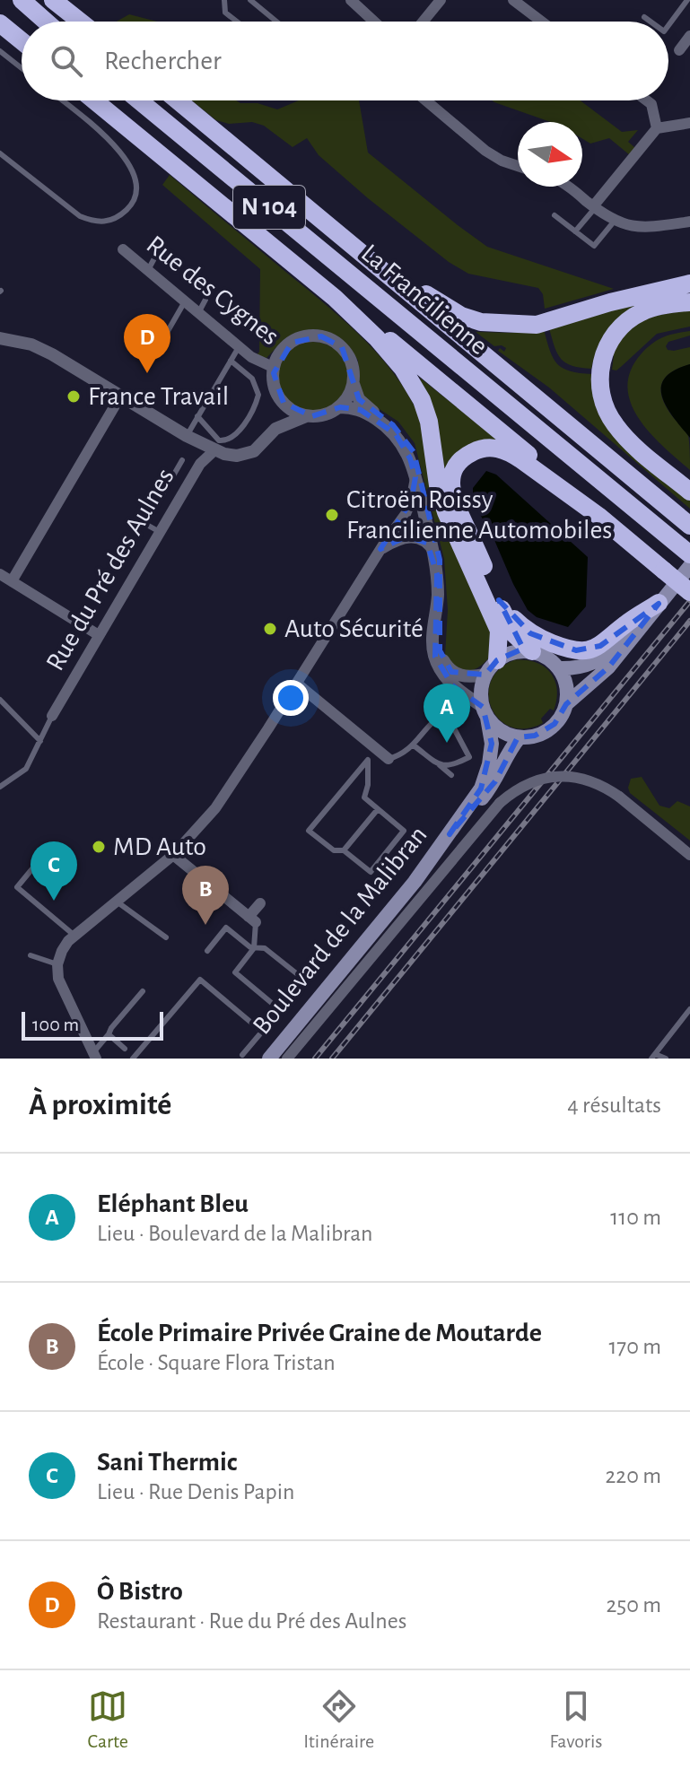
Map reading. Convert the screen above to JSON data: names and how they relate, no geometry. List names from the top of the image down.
{
  "streets": {
    "highway": ["N 104", "La Francilienne"],
    "main road": ["Boulevard de la Malibran"],
    "street": ["Rue des Cygnes", "Rue du Pré des Aulnes"]
  },
  "crossings": [
    ["Rue des Cygnes", "Rue du Pré des Aulnes"]
  ],
  "places": [
    "France Travail",
    "Citroën Roissy Francilienne Automobiles",
    "Auto Sécurité",
    "MD Auto"
  ],
  "scale_bar": "100 m",
  "north": "right",
  "page": {
    "search": "Rechercher",
    "pins": [
      "D",
      "A",
      "C",
      "B"
    ],
    "scale": "100 m",
    "heading": ["À proximité", "4 résultats"],
    "list": [
      {
        "mark": "A",
        "name": "Eléphant Bleu",
        "note": "Lieu · Boulevard de la Malibran",
        "value": "110 m"
      },
      {
        "mark": "B",
        "name": "École Primaire Privée Graine de Moutarde",
        "note": "École · Square Flora Tristan",
        "value": "170 m"
      },
      {
        "mark": "C",
        "name": "Sani Thermic",
        "note": "Lieu · Rue Denis Papin",
        "value": "220 m"
      },
      {
        "mark": "D",
        "name": "Ô Bistro",
        "note": "Restaurant · Rue du Pré des Aulnes",
        "value": "250 m"
      }
    ],
    "nav": ["Carte", "Itinéraire", "Favoris"]
  }
}
